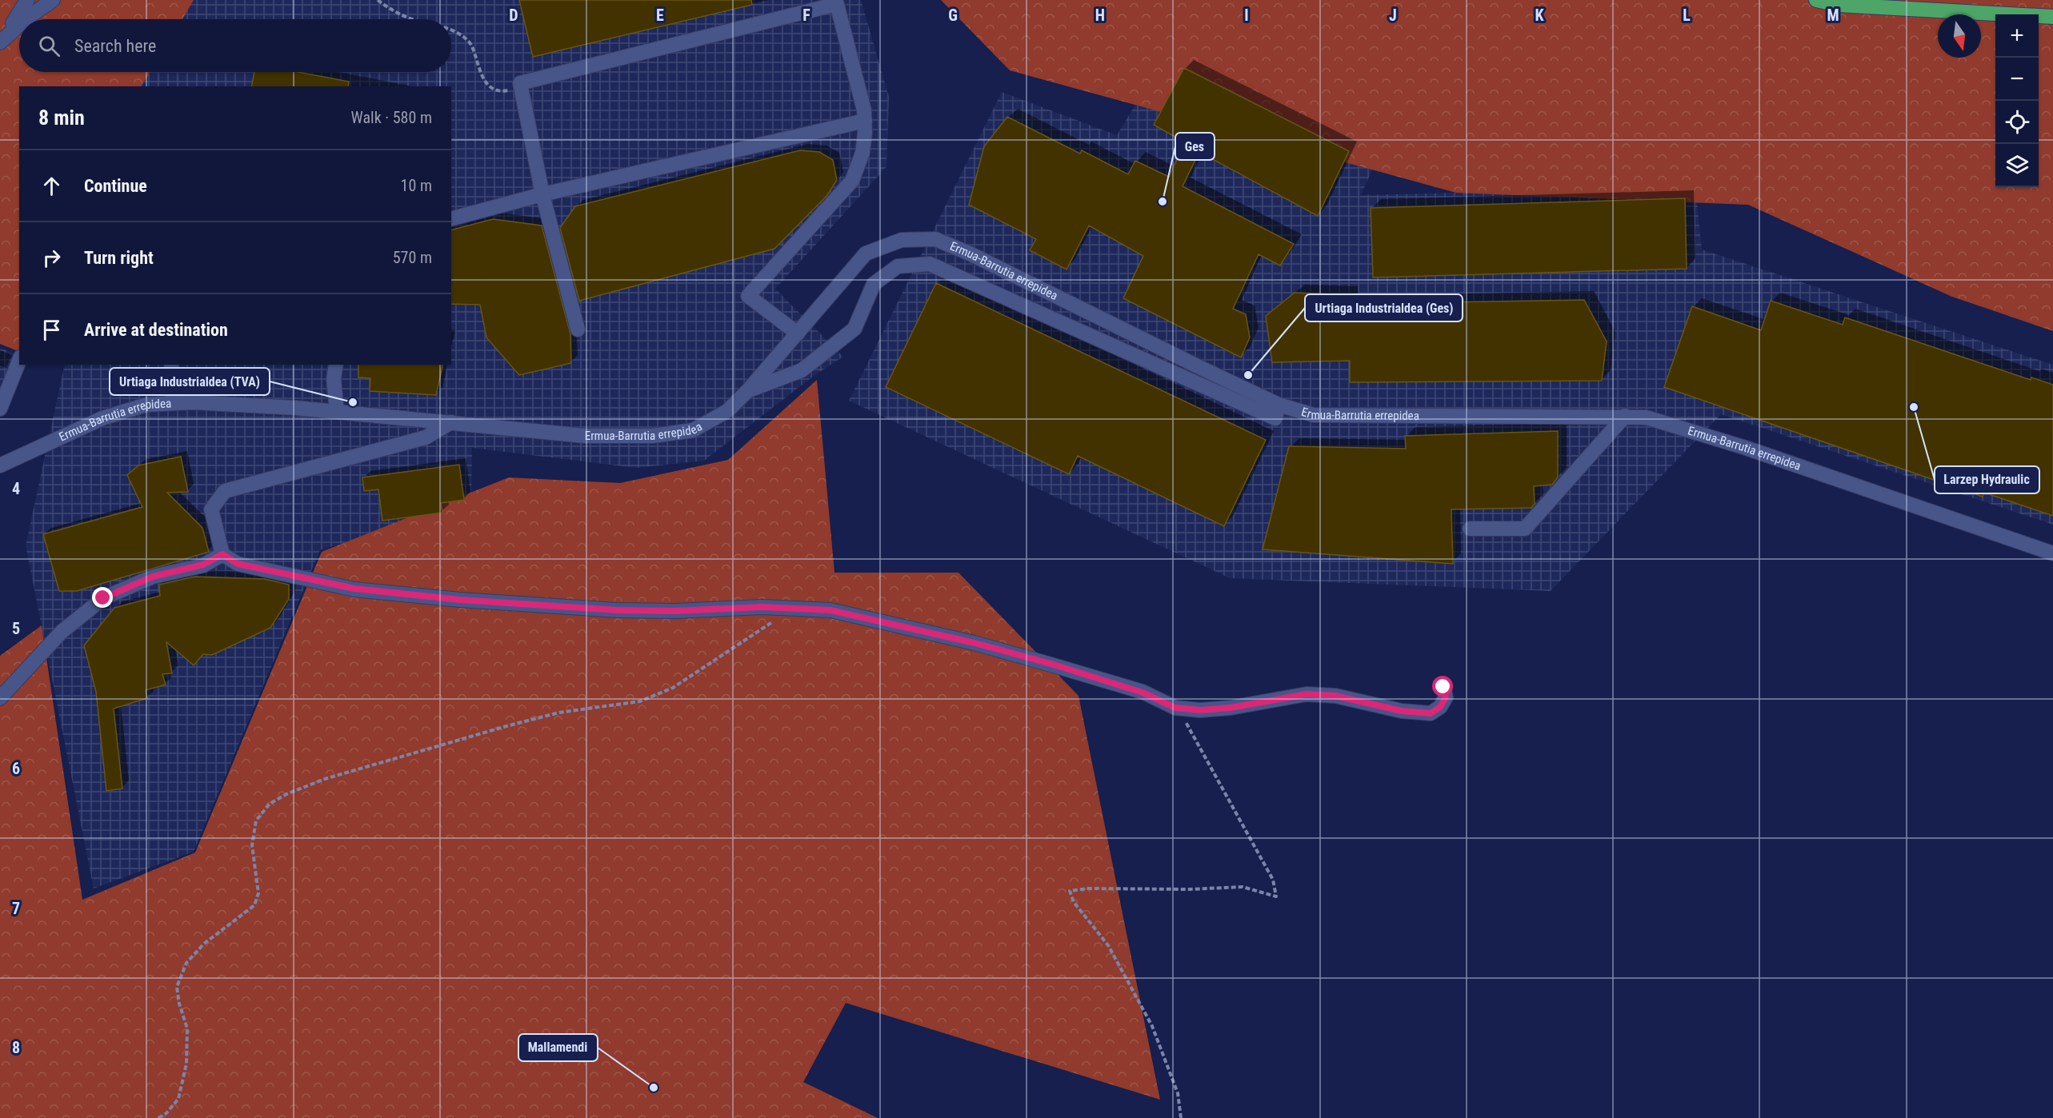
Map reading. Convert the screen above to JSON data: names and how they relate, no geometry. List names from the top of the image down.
{
  "streets": {
    "street": ["Ermua-Barrutia errepidea"]
  },
  "places": [
    "Ges",
    "Urtiaga Industrialdea (Ges)",
    "Urtiaga Industrialdea (TVA)",
    "Larzep Hydraulic",
    "Mallamendi"
  ],
  "north": "bottom",
  "page": {
    "map_buttons": ["+", "−"],
    "search": "Search here",
    "heading": ["8 min", "Walk · 580 m"],
    "list": [
      ["Continue", "10 m"],
      ["Turn right", "570 m"],
      "Arrive at destination"
    ]
  },
  "grid": {
    "columns": [
      "D",
      "E",
      "F",
      "G",
      "H",
      "I",
      "J",
      "K",
      "L",
      "M"
    ],
    "rows": [
      "4",
      "5",
      "6",
      "7",
      "8"
    ]
  }
}
